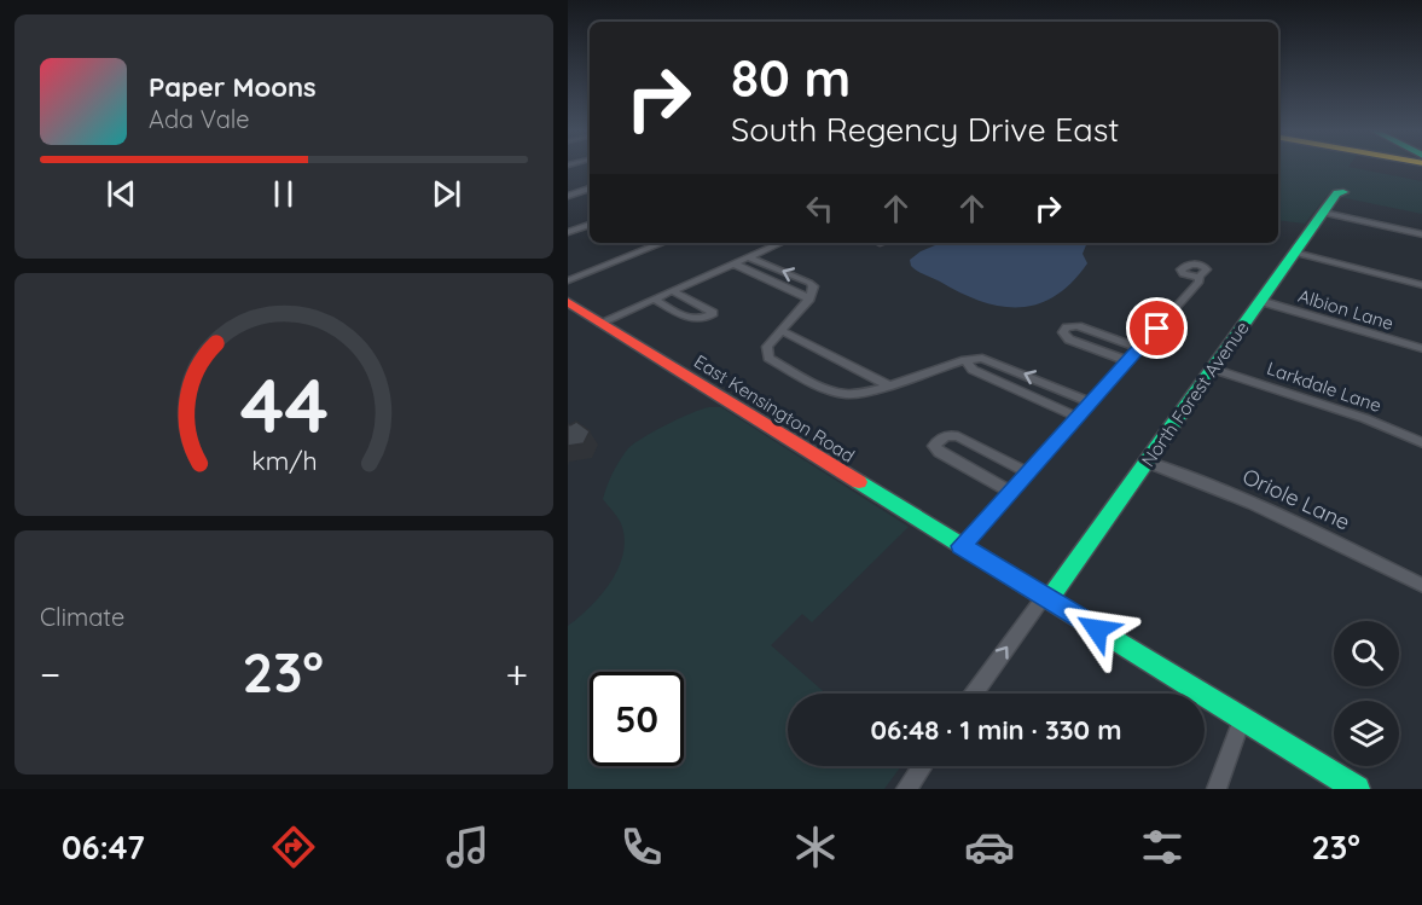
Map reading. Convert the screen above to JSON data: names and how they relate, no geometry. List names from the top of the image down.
{
  "streets": {
    "main road": ["North Forest Avenue", "East Kensington Road"],
    "street": ["Albion Lane", "Larkdale Lane", "Oriole Lane"]
  },
  "crossings": [
    ["Albion Lane", "North Forest Avenue"],
    ["Larkdale Lane", "North Forest Avenue"],
    ["North Forest Avenue", "East Kensington Road"],
    ["North Forest Avenue", "Oriole Lane"]
  ],
  "page": {
    "turn": ["80 m", "South Regency Drive East"],
    "song": ["Paper Moons", "Ada Vale"],
    "tile": "Climate",
    "heat": ["−", "23°", "+"],
    "limit": "50",
    "trip": "06:48 · 1 min · 330 m",
    "tabs": ["06:47", "23°"],
    "gauge": ["44", "km/h"]
  }
}
